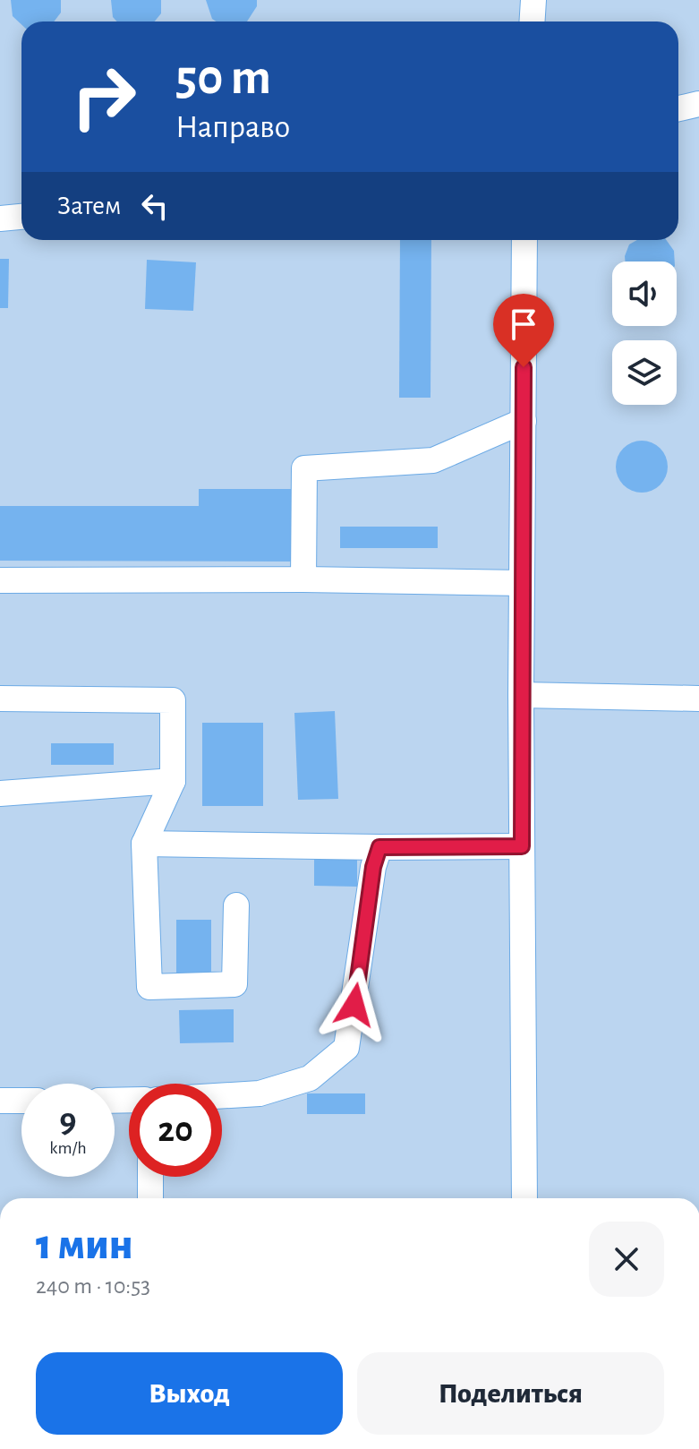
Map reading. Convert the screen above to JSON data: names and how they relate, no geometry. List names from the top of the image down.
{
  "page": {
    "turn": ["50 m", "Направо"],
    "then": "Затем",
    "speed": "9 km/h",
    "limit": "20",
    "heading": ["1 мин", "240 m · 10:53"],
    "buttons": ["Выход", "Поделиться"]
  }
}
